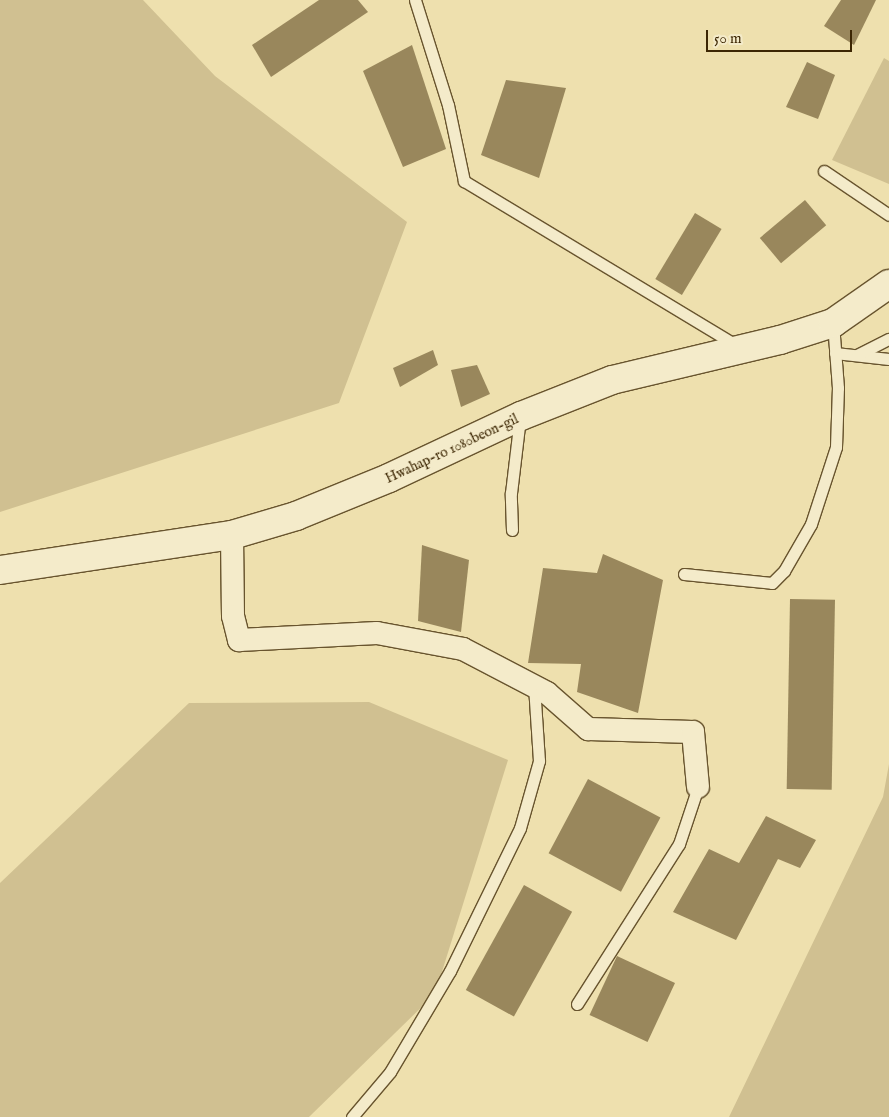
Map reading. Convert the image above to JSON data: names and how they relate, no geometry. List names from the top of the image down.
{
  "streets": {
    "street": ["Hwahap-ro 1080beon-gil"]
  },
  "scale_bar": "50 m"
}
